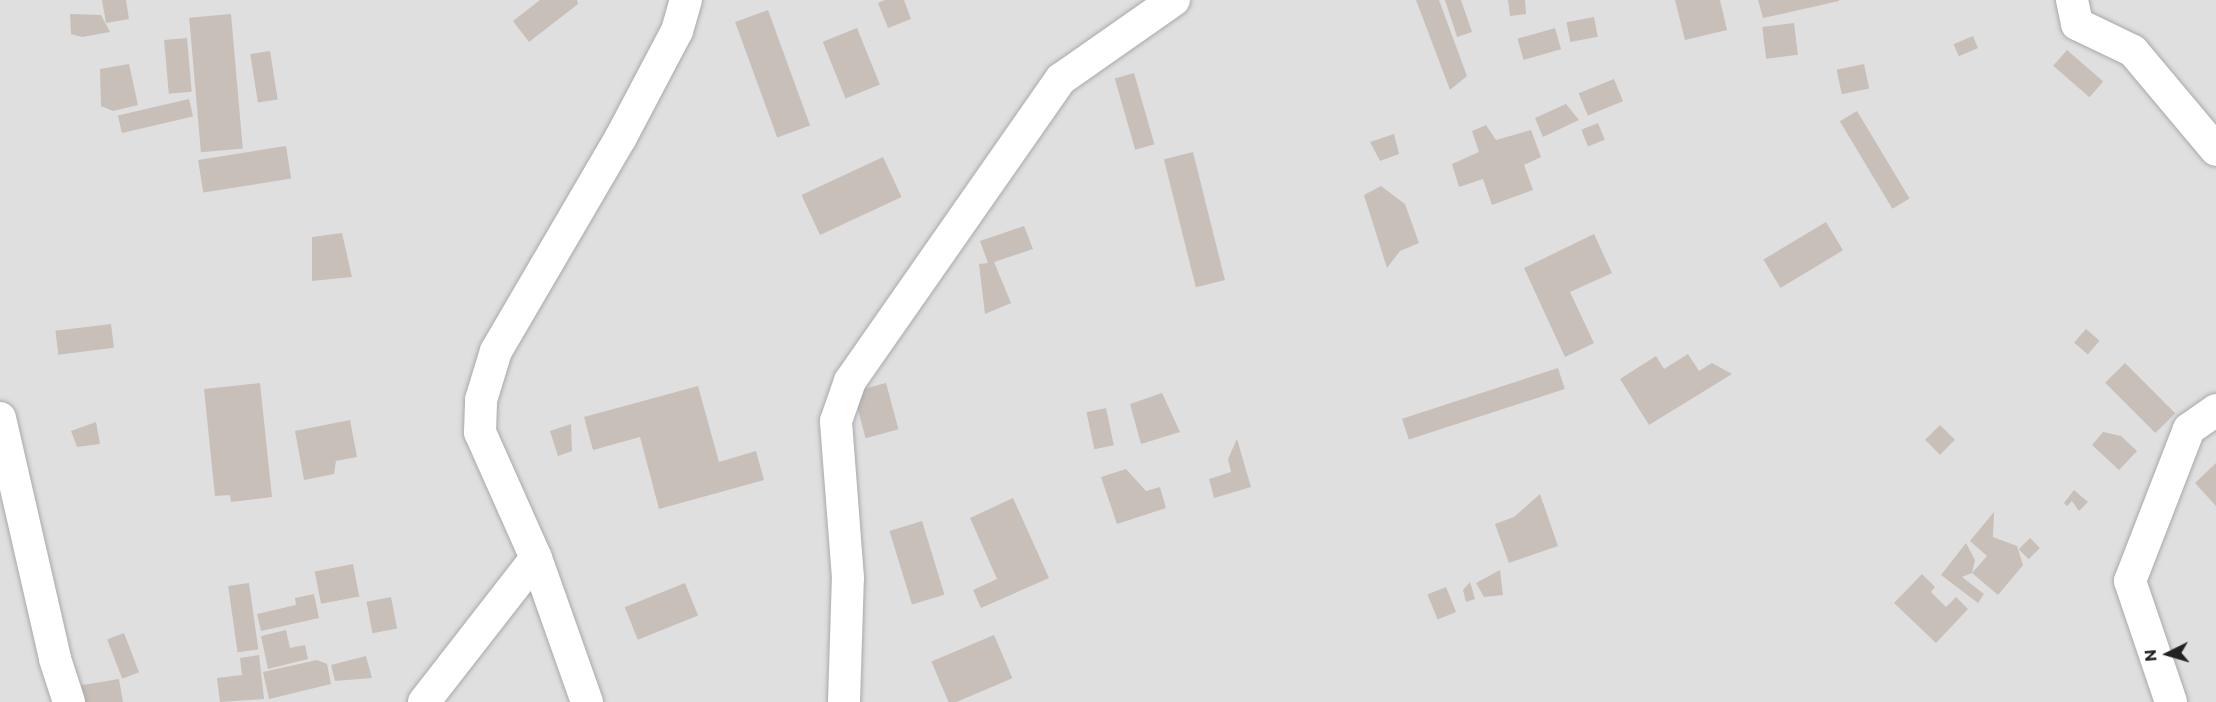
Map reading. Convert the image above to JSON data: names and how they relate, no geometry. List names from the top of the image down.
{
  "north": "left"
}
